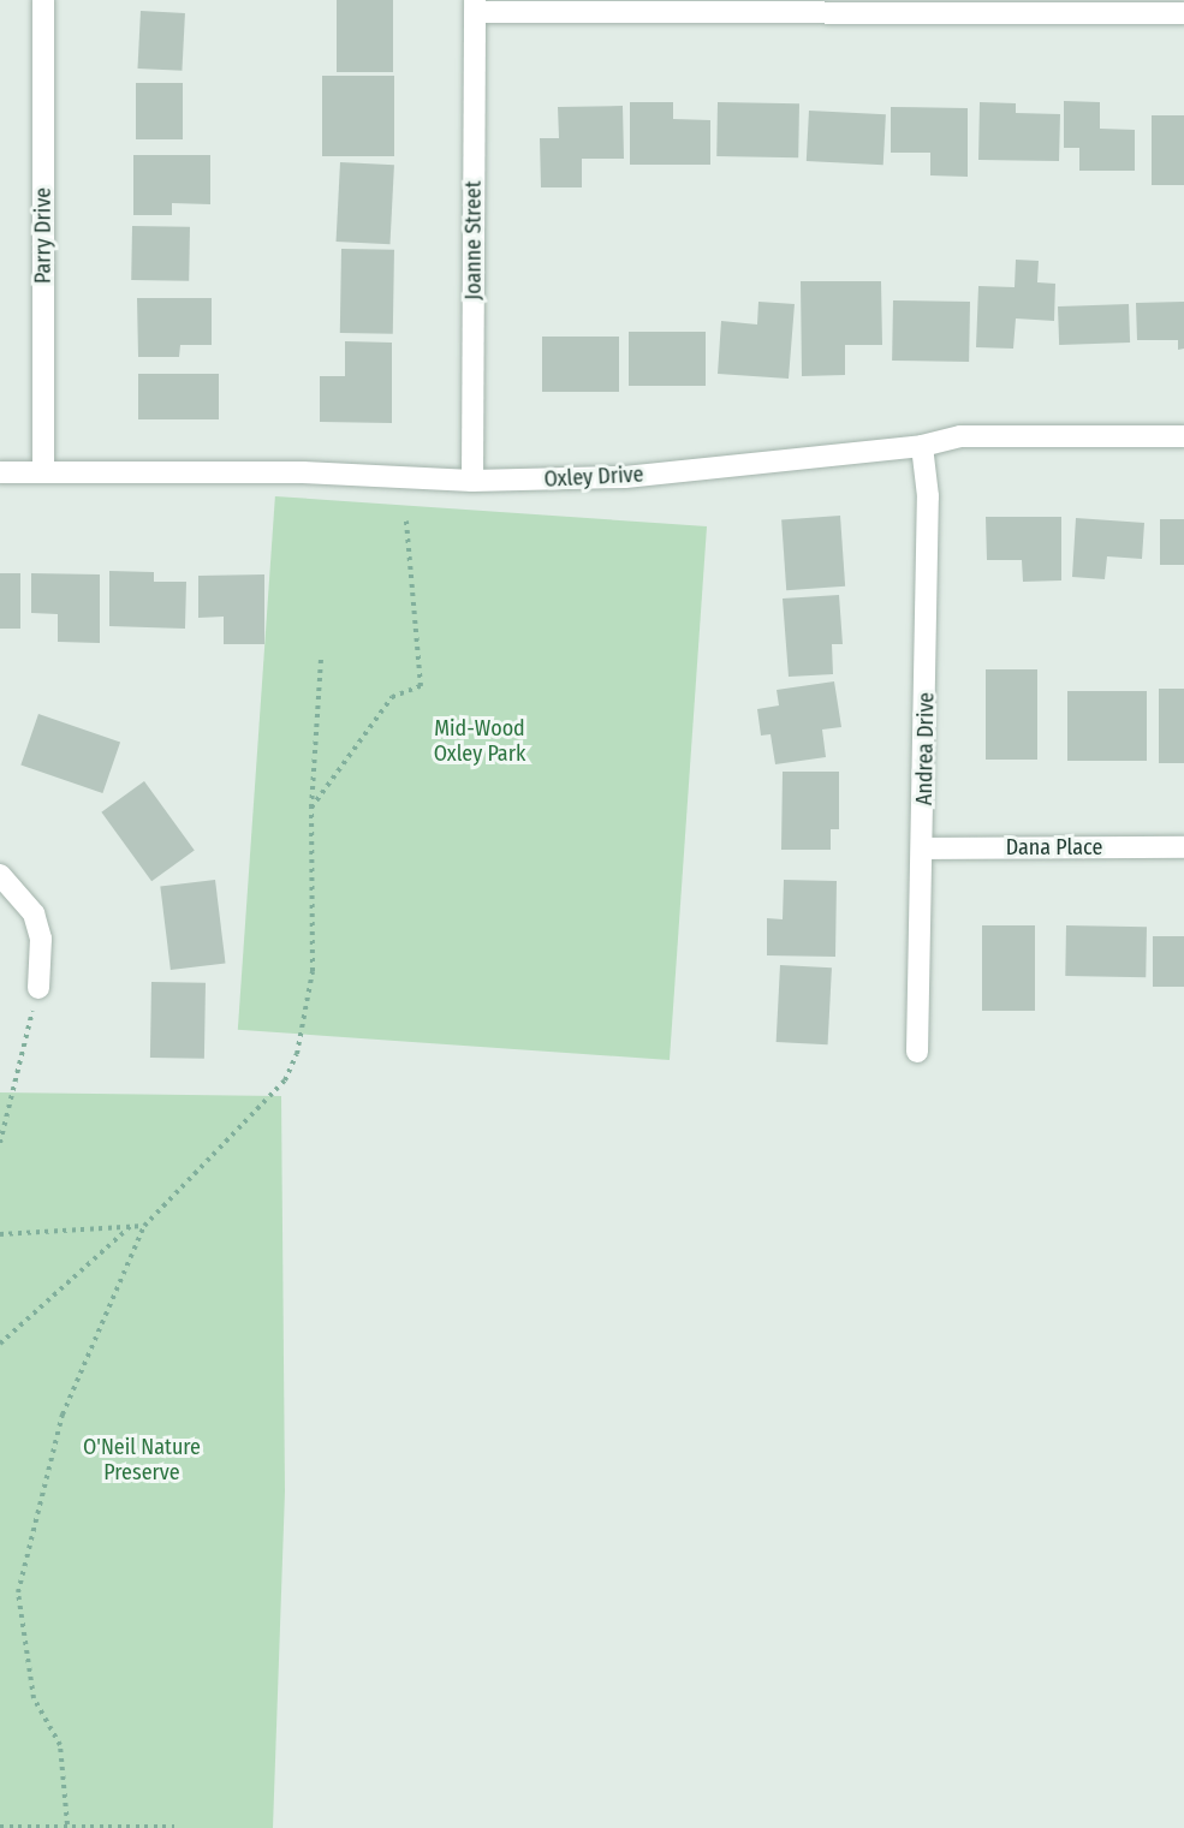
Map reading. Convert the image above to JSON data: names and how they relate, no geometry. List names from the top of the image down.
{
  "streets": {
    "street": [
      "Parry Drive",
      "Joanne Street",
      "Oxley Drive",
      "Andrea Drive",
      "Dana Place"
    ]
  },
  "crossings": [
    ["Parry Drive", "Oxley Drive"],
    ["Joanne Street", "Oxley Drive"],
    ["Oxley Drive", "Andrea Drive"],
    ["Andrea Drive", "Dana Place"]
  ],
  "parks": ["Mid-Wood Oxley Park", "O'Neil Nature Preserve"]
}
